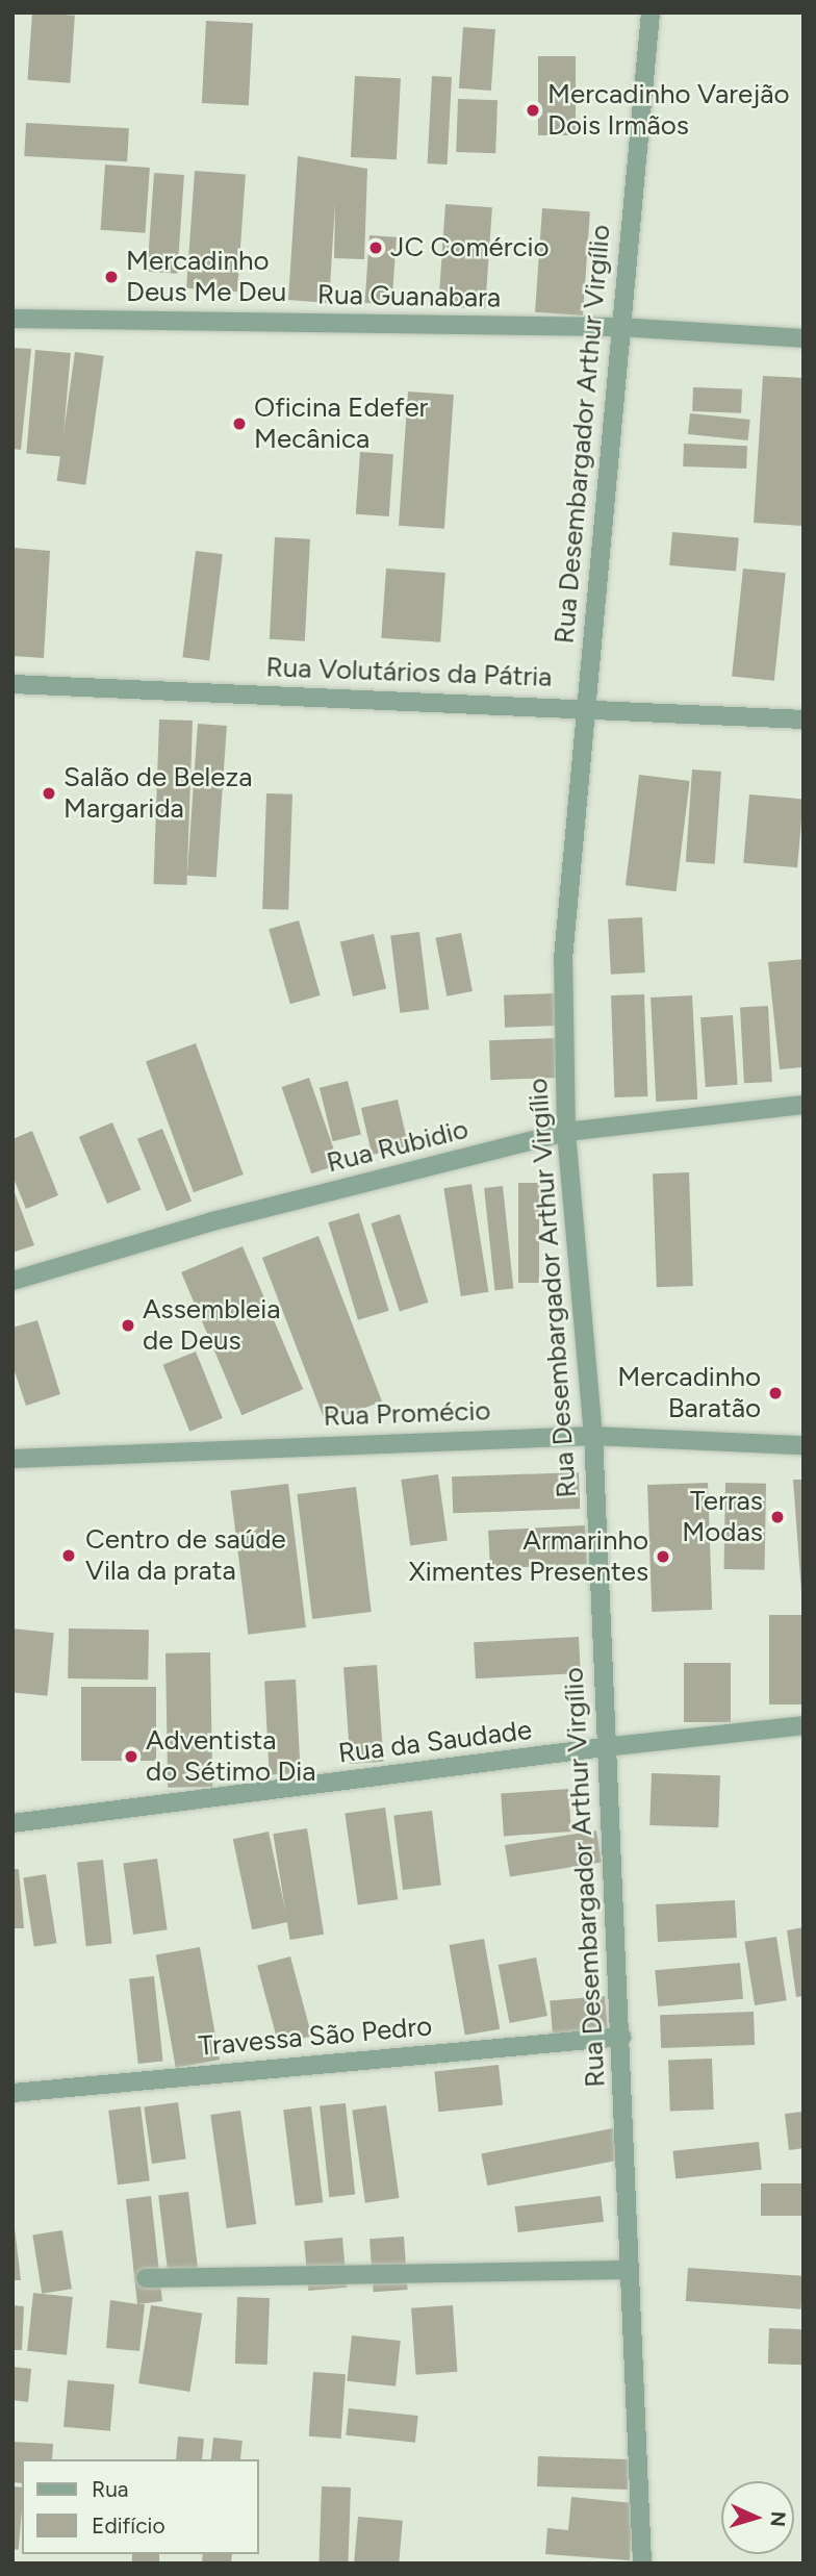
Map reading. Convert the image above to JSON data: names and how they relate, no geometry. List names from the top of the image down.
{
  "streets": {
    "street": [
      "Rua Guanabara",
      "Rua Desembargador Arthur Virgílio",
      "Rua Volutários da Pátria",
      "Rua Rubidio",
      "Rua Promécio",
      "Rua da Saudade",
      "Travessa São Pedro"
    ]
  },
  "crossings": [
    ["Rua Guanabara", "Rua Desembargador Arthur Virgílio"],
    ["Rua Desembargador Arthur Virgílio", "Rua Volutários da Pátria"],
    ["Rua Desembargador Arthur Virgílio", "Rua Rubidio"],
    ["Rua Desembargador Arthur Virgílio", "Rua Promécio"],
    ["Rua Desembargador Arthur Virgílio", "Rua da Saudade"],
    ["Rua Desembargador Arthur Virgílio", "Travessa São Pedro"]
  ],
  "places": [
    "Mercadinho Varejão Dois Irmãos",
    "JC Comércio",
    "Mercadinho Deus Me Deu",
    "Oficina Edefer Mecânica",
    "Salão de Beleza Margarida",
    "Assembleia de Deus",
    "Mercadinho Baratão",
    "Terras Modas",
    "Centro de saúde Vila da prata",
    "Armarinho Ximentes Presentes",
    "Adventista do Sétimo Dia"
  ],
  "legend": ["Rua", "Edifício"],
  "north": "right"
}
